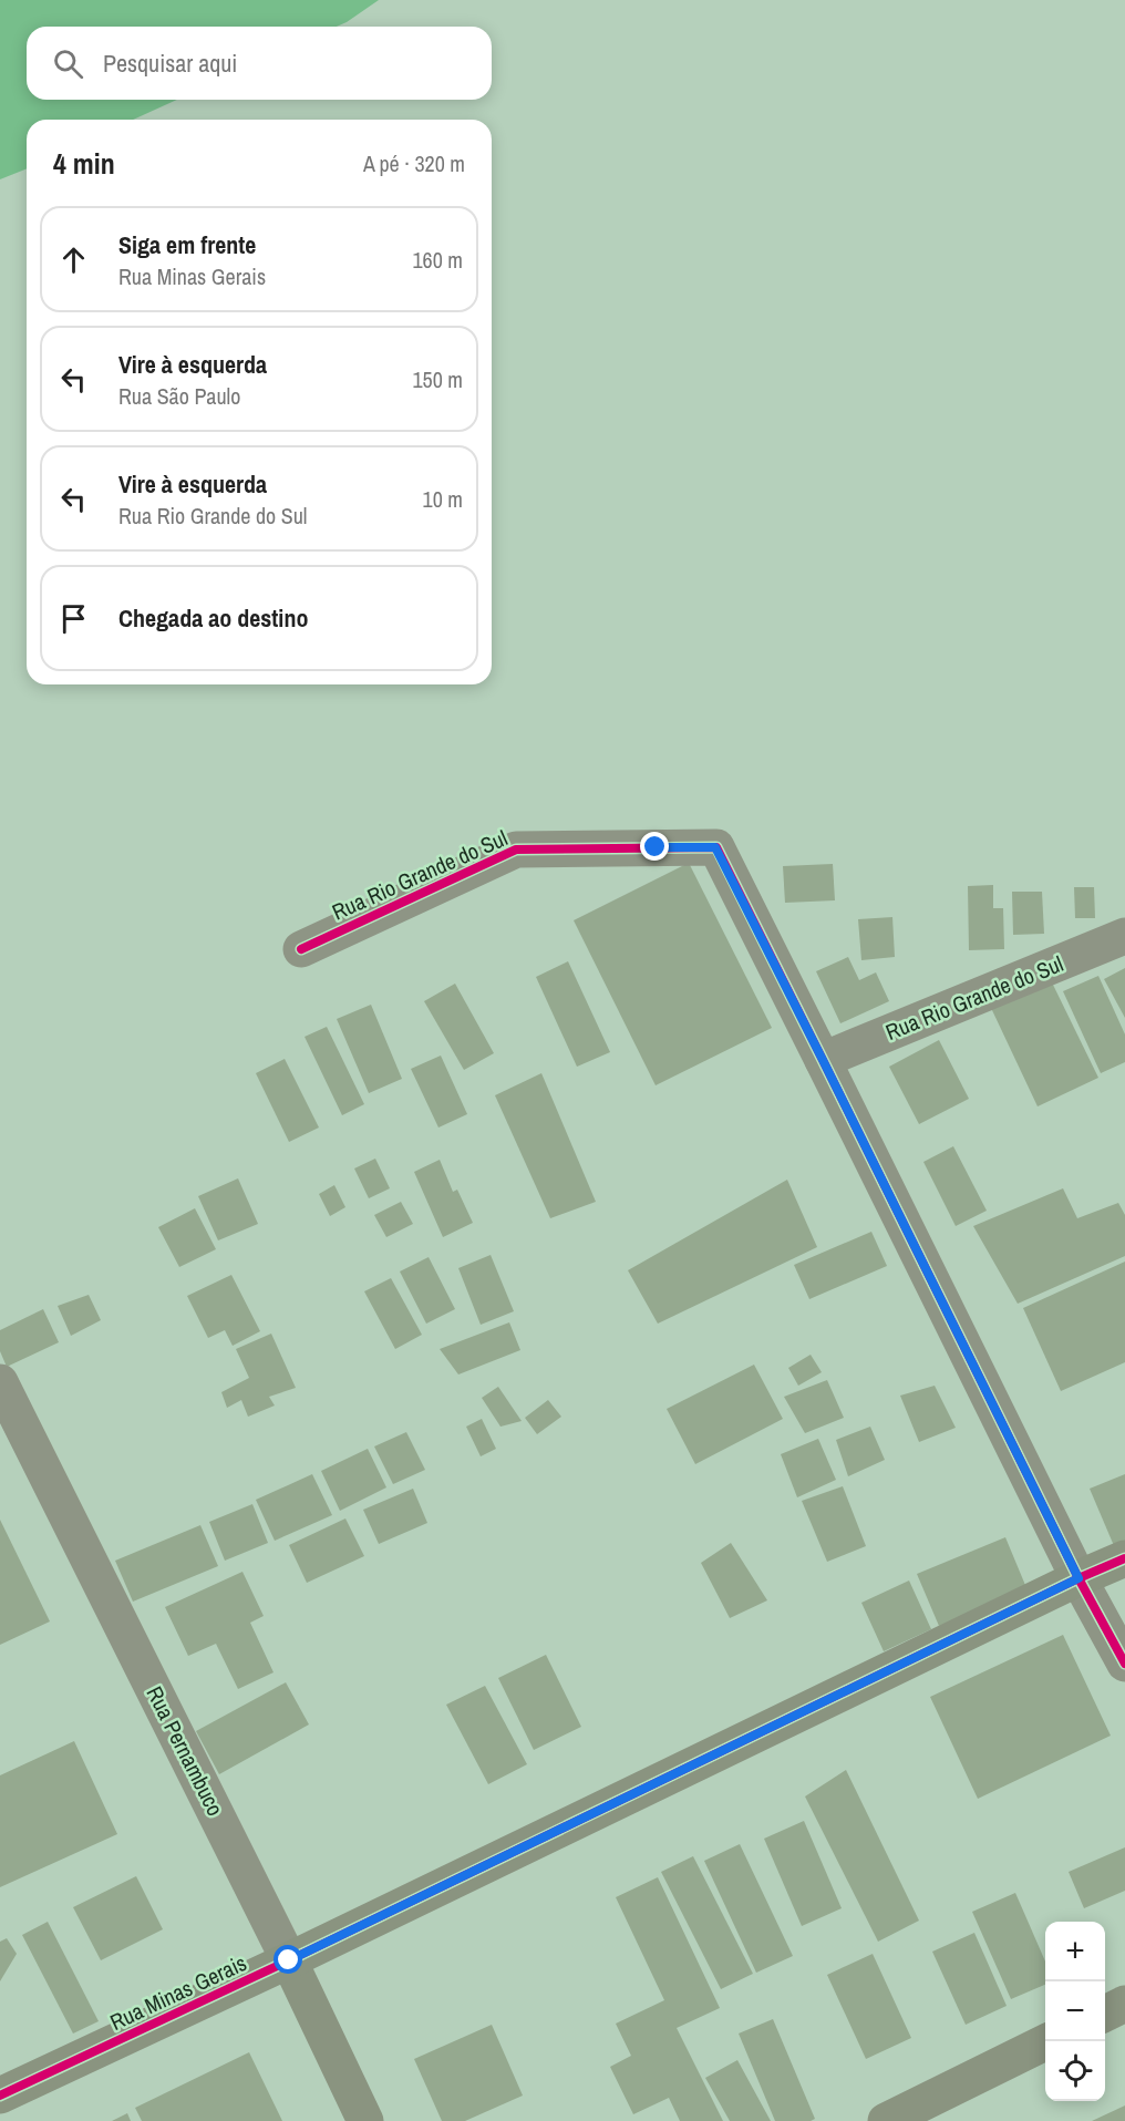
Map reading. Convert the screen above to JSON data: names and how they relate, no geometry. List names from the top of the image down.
{
  "streets": {
    "street": ["Rua Rio Grande do Sul", "Rua Pernambuco", "Rua Minas Gerais"]
  },
  "crossings": [
    ["Rua Pernambuco", "Rua Minas Gerais"]
  ],
  "page": {
    "search": "Pesquisar aqui",
    "heading": ["4 min", "A pé · 320 m"],
    "list": [
      ["Siga em frente", "Rua Minas Gerais", "160 m"],
      ["Vire à esquerda", "Rua São Paulo", "150 m"],
      ["Vire à esquerda", "Rua Rio Grande do Sul", "10 m"],
      "Chegada ao destino"
    ],
    "map_buttons": ["+", "−"]
  }
}
